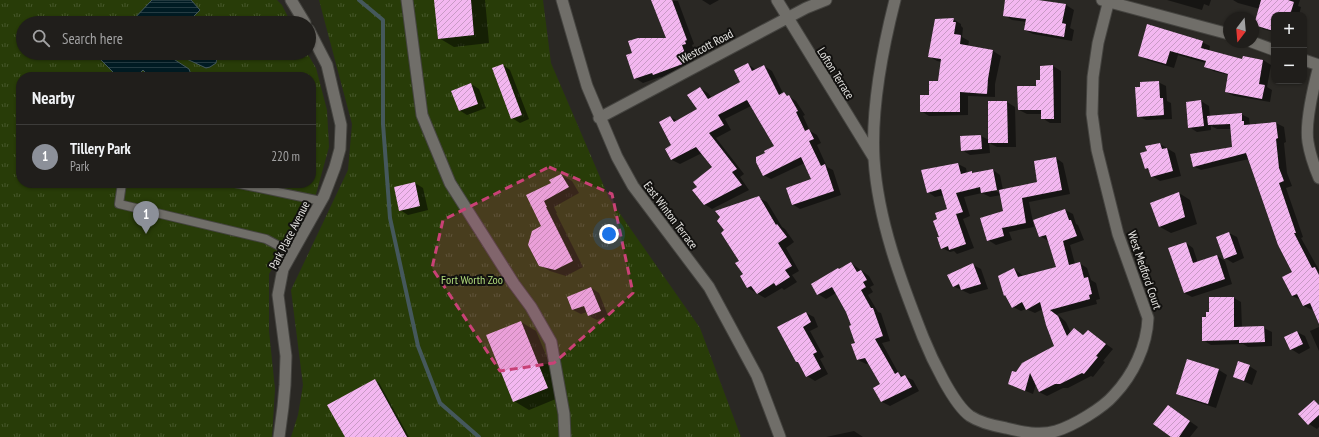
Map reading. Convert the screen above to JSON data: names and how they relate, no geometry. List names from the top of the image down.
{
  "streets": {
    "street": [
      "Westcott Road",
      "Lofton Terrace",
      "East Winton Terrace",
      "Park Place Avenue",
      "West Medford Court"
    ]
  },
  "crossings": [
    ["Westcott Road", "Lofton Terrace"],
    ["Westcott Road", "East Winton Terrace"],
    ["Lofton Terrace", "West Medford Court"]
  ],
  "parks": ["Fort Worth Zoo"],
  "north": "bottom",
  "page": {
    "map_buttons": ["+", "−"],
    "search": "Search here",
    "heading": "Nearby",
    "list": [
      {
        "mark": "1",
        "name": "Tillery Park",
        "note": "Park",
        "value": "220 m"
      }
    ],
    "pins": "1"
  }
}
